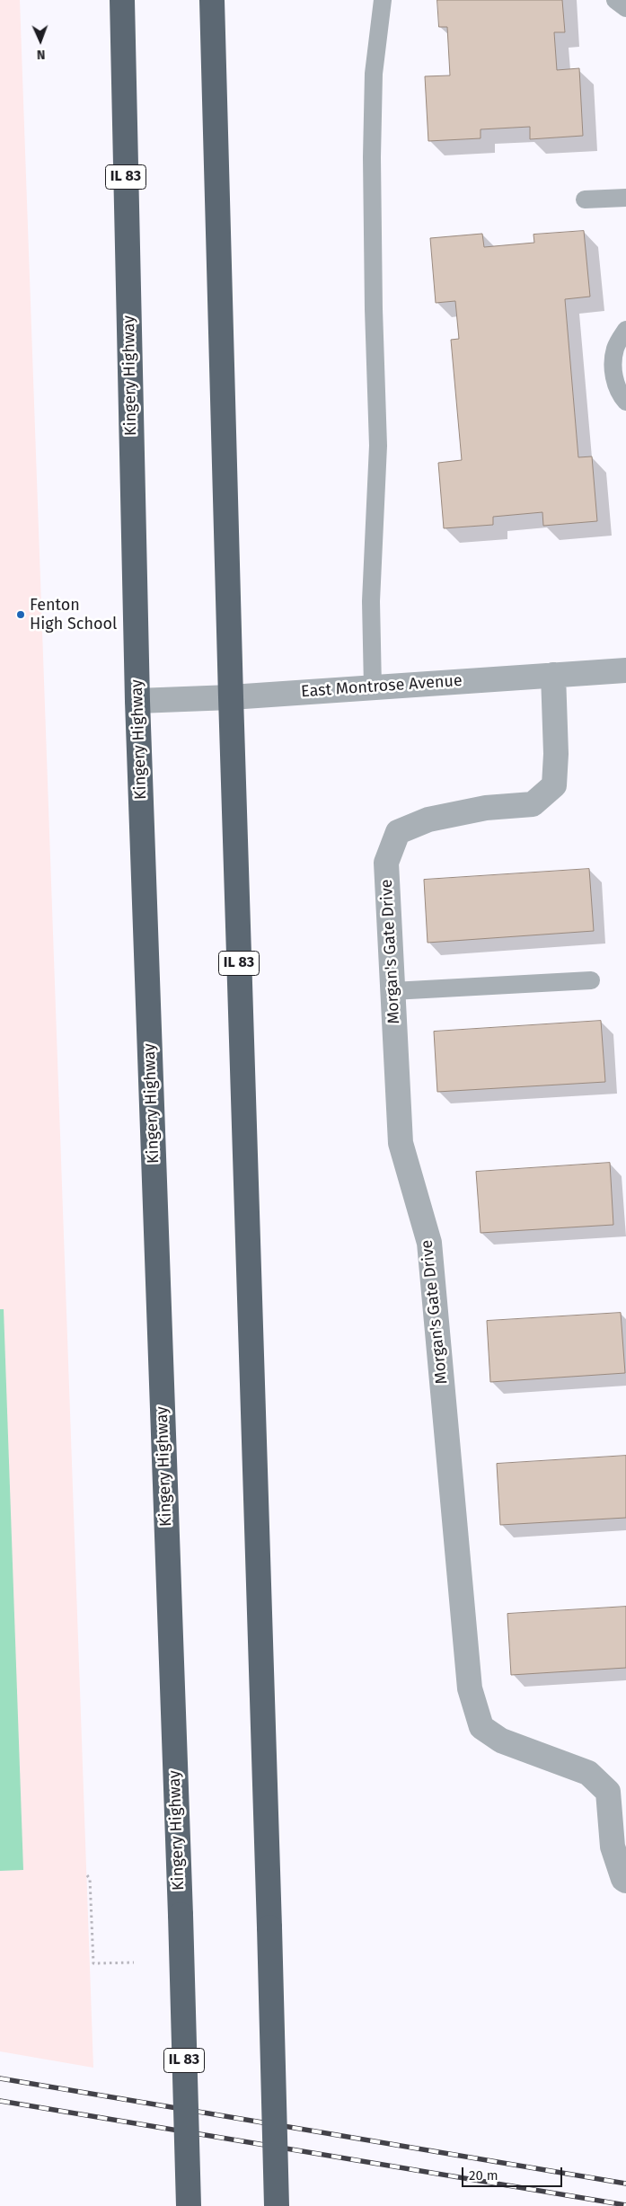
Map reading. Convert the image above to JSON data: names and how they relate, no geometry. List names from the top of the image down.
{
  "streets": {
    "highway": ["IL 83", "Kingery Highway"],
    "street": ["East Montrose Avenue", "Morgan's Gate Drive"]
  },
  "crossings": [
    ["IL 83", "East Montrose Avenue"],
    ["Kingery Highway", "East Montrose Avenue"],
    ["East Montrose Avenue", "Morgan's Gate Drive"]
  ],
  "places": ["Fenton High School"],
  "scale_bar": "20 m",
  "north": "bottom"
}
